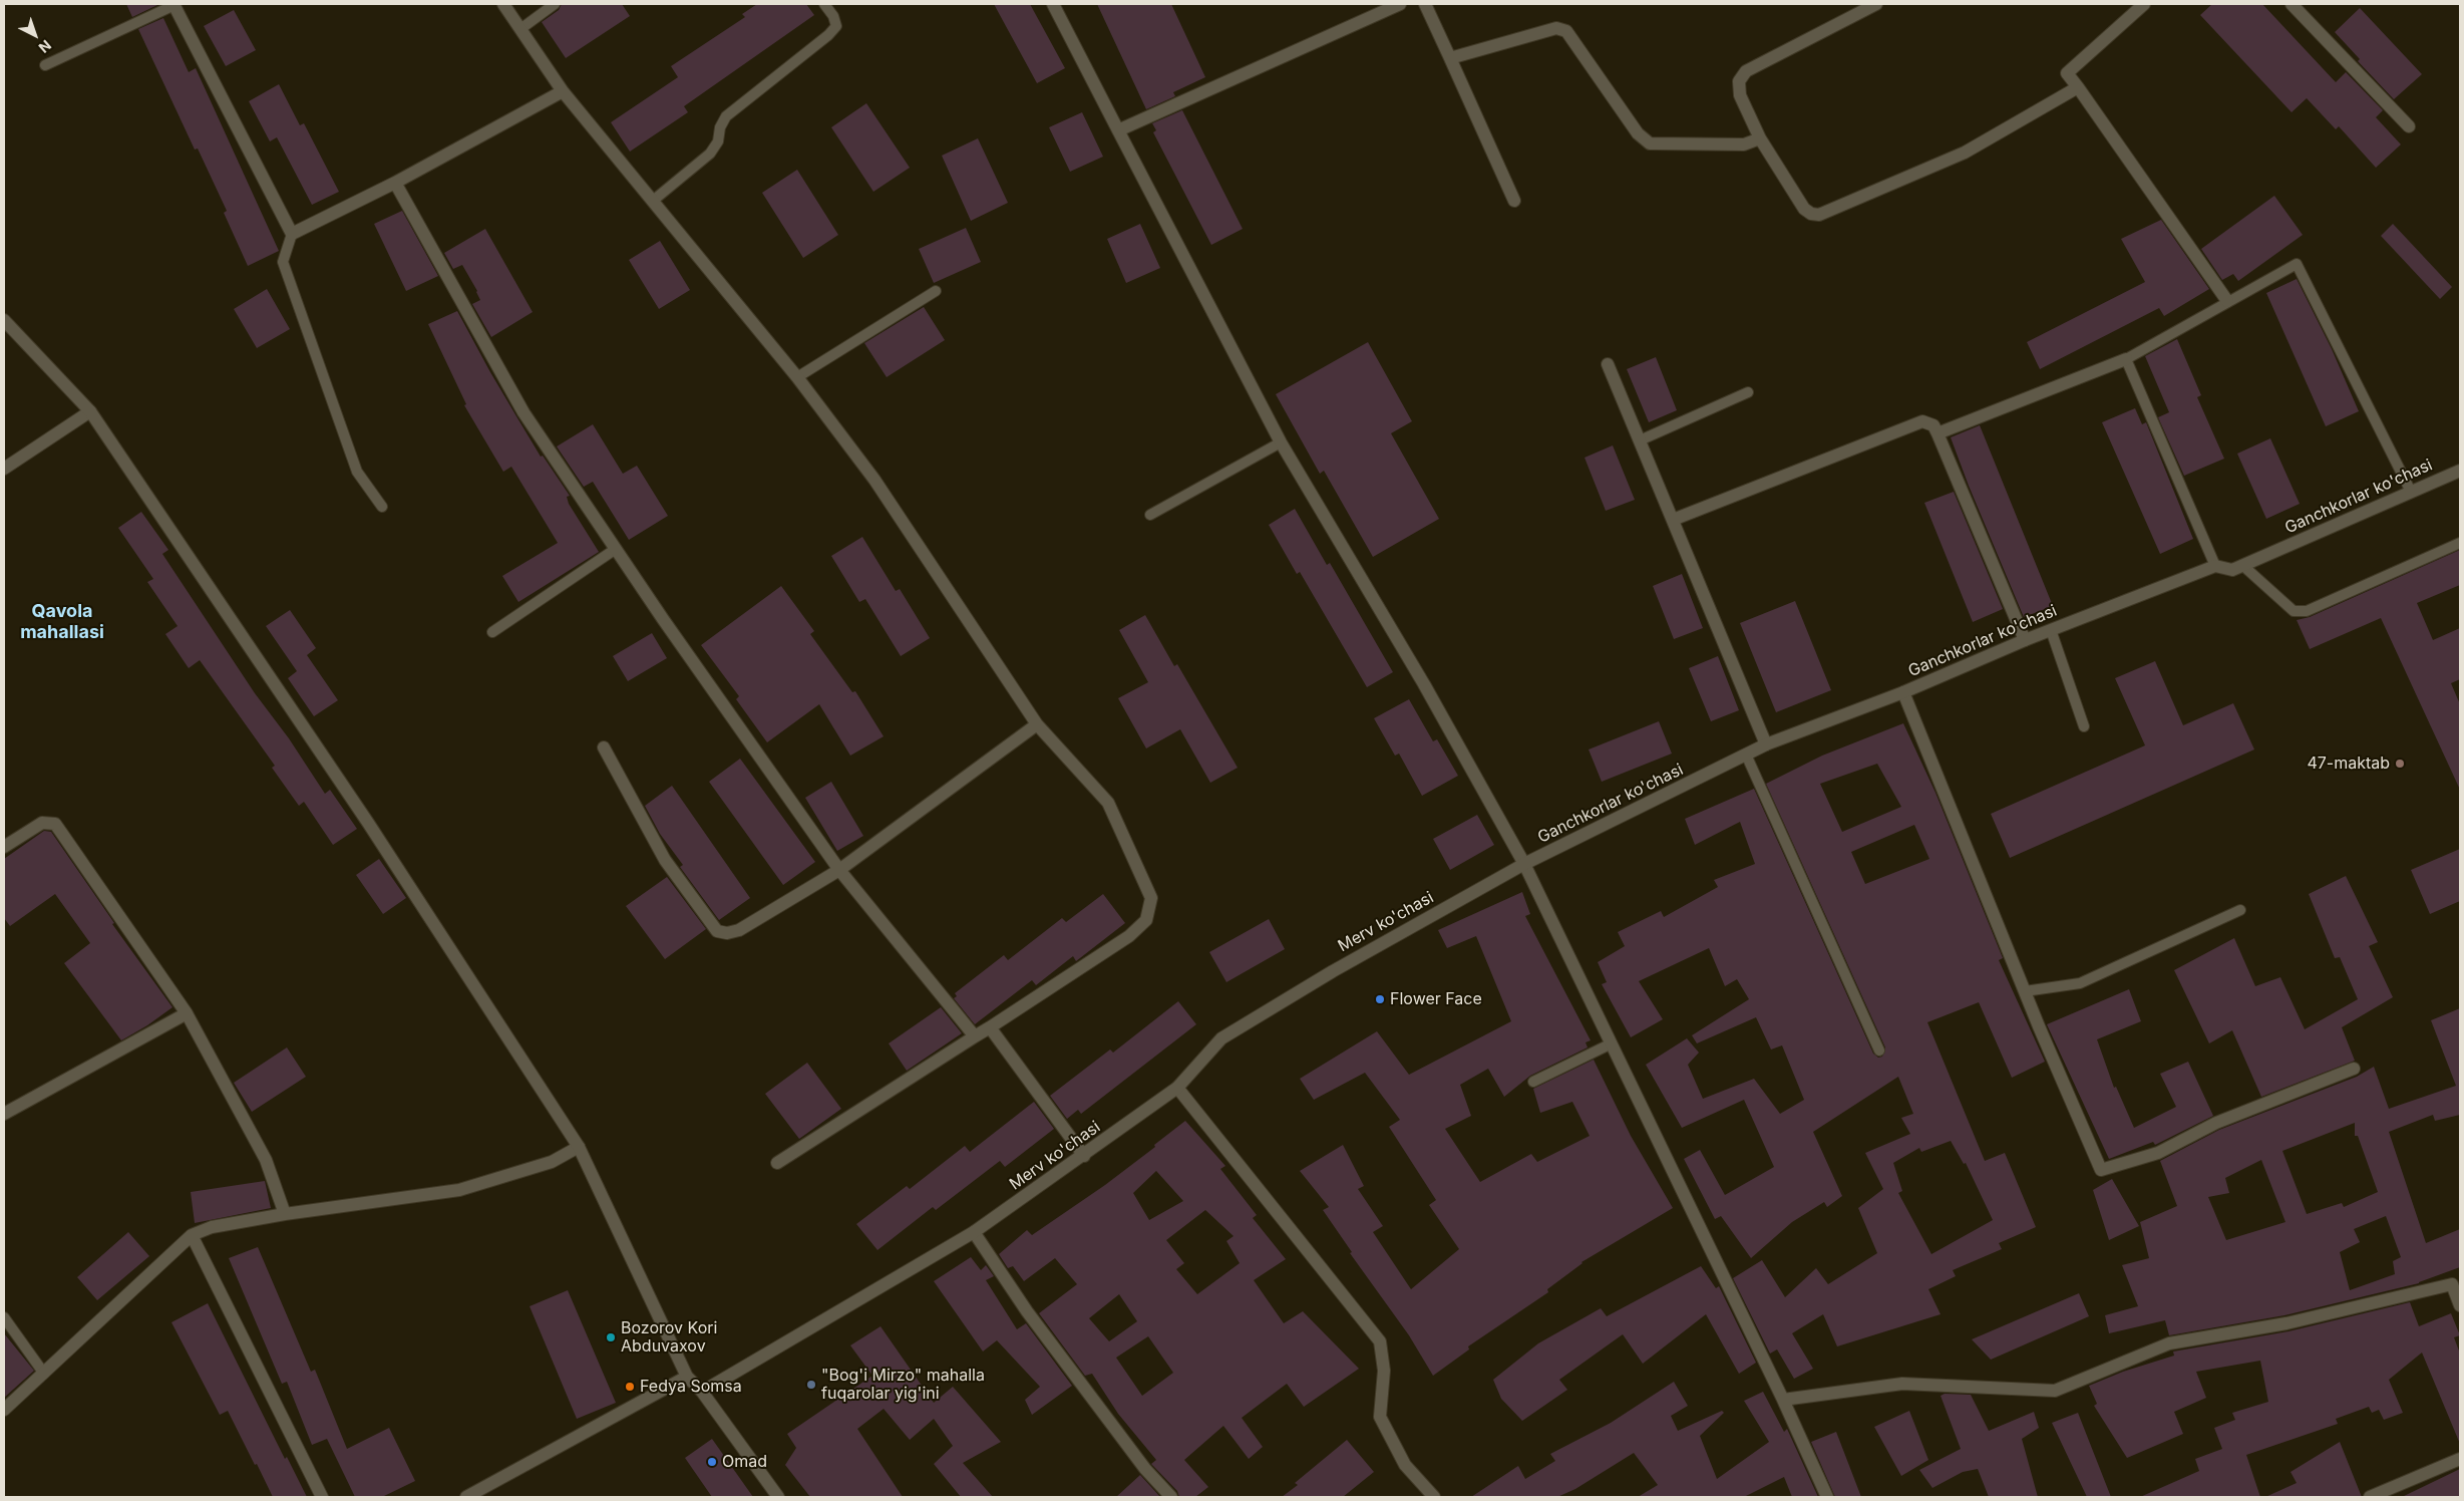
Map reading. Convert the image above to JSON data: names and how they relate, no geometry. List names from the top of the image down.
{
  "streets": {
    "street": ["Ganchkorlar ko'chasi", "Merv ko'chasi"]
  },
  "crossings": [
    ["Ganchkorlar ko'chasi", "Merv ko'chasi"]
  ],
  "districts": ["Qavola mahallasi"],
  "places": [
    "47-maktab",
    "Flower Face",
    "Bozorov Kori Abduvaxov",
    "\"Bog'i Mirzo\" mahalla fuqarolar yig'ini",
    "Fedya Somsa",
    "Omad"
  ],
  "north": "bottom right"
}
